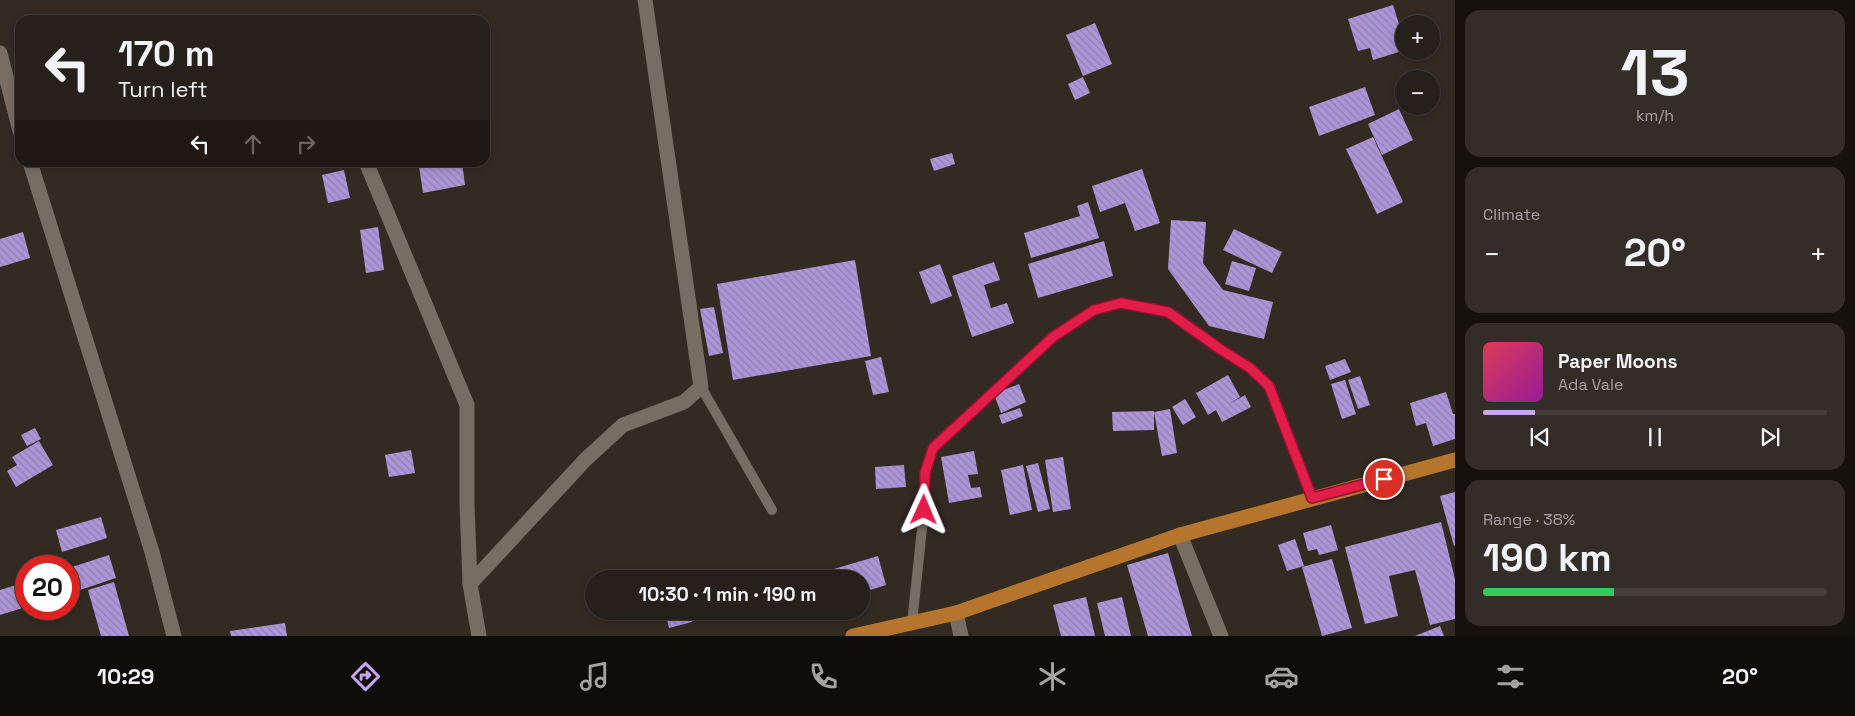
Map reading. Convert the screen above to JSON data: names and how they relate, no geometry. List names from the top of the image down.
{
  "page": {
    "tile": [
      ["13", "km/h"],
      "Climate",
      ["Range · 38%", "190 km"]
    ],
    "map_buttons": ["+", "−"],
    "turn": ["170 m", "Turn left"],
    "heat": ["−", "20°", "+"],
    "song": ["Paper Moons", "Ada Vale"],
    "limit": "20",
    "trip": "10:30 · 1 min · 190 m",
    "tabs": ["10:29", "20°"]
  }
}
